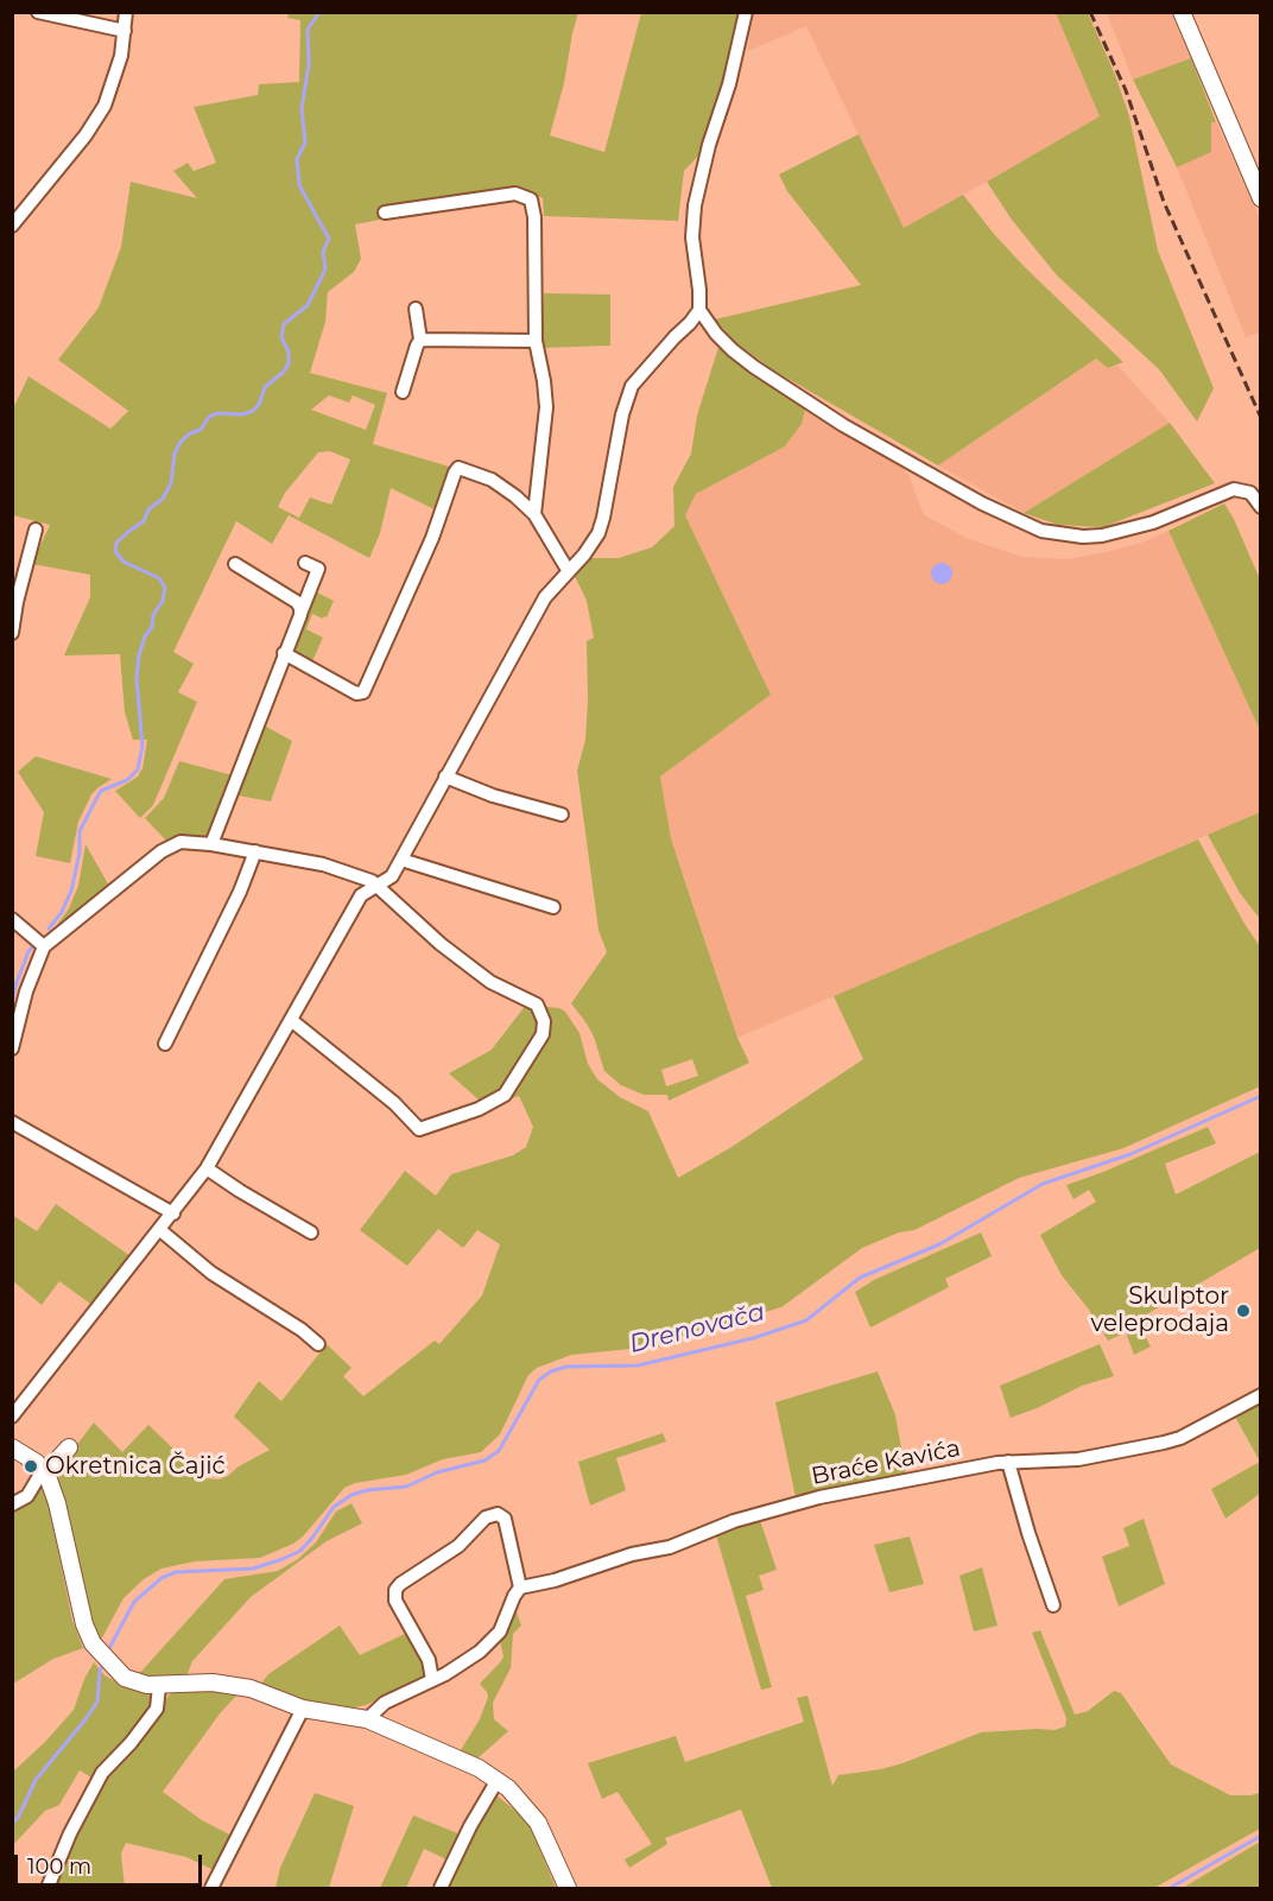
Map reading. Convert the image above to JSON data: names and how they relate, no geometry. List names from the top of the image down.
{
  "streets": {
    "street": ["Braće Kavića"]
  },
  "water": ["Drenovača"],
  "places": ["Skulptor veleprodaja", "Okretnica Čajić"],
  "scale_bar": "100 m"
}
